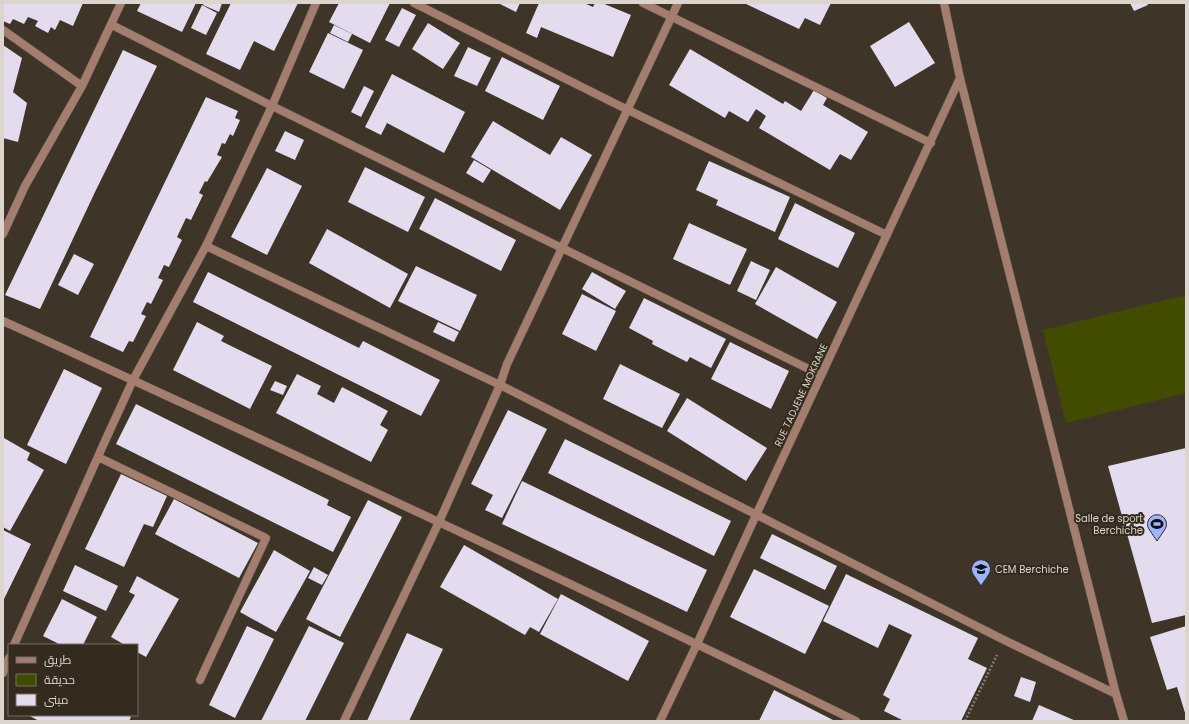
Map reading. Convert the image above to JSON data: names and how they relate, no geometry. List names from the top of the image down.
{
  "streets": {
    "street": ["RUE TADJENE MOKRANE"]
  },
  "places": {
    "sports": ["Salle de sport Berchiche"],
    "school or university": ["CEM Berchiche"]
  },
  "legend": ["طريق", "حديقة", "مبنى"]
}
